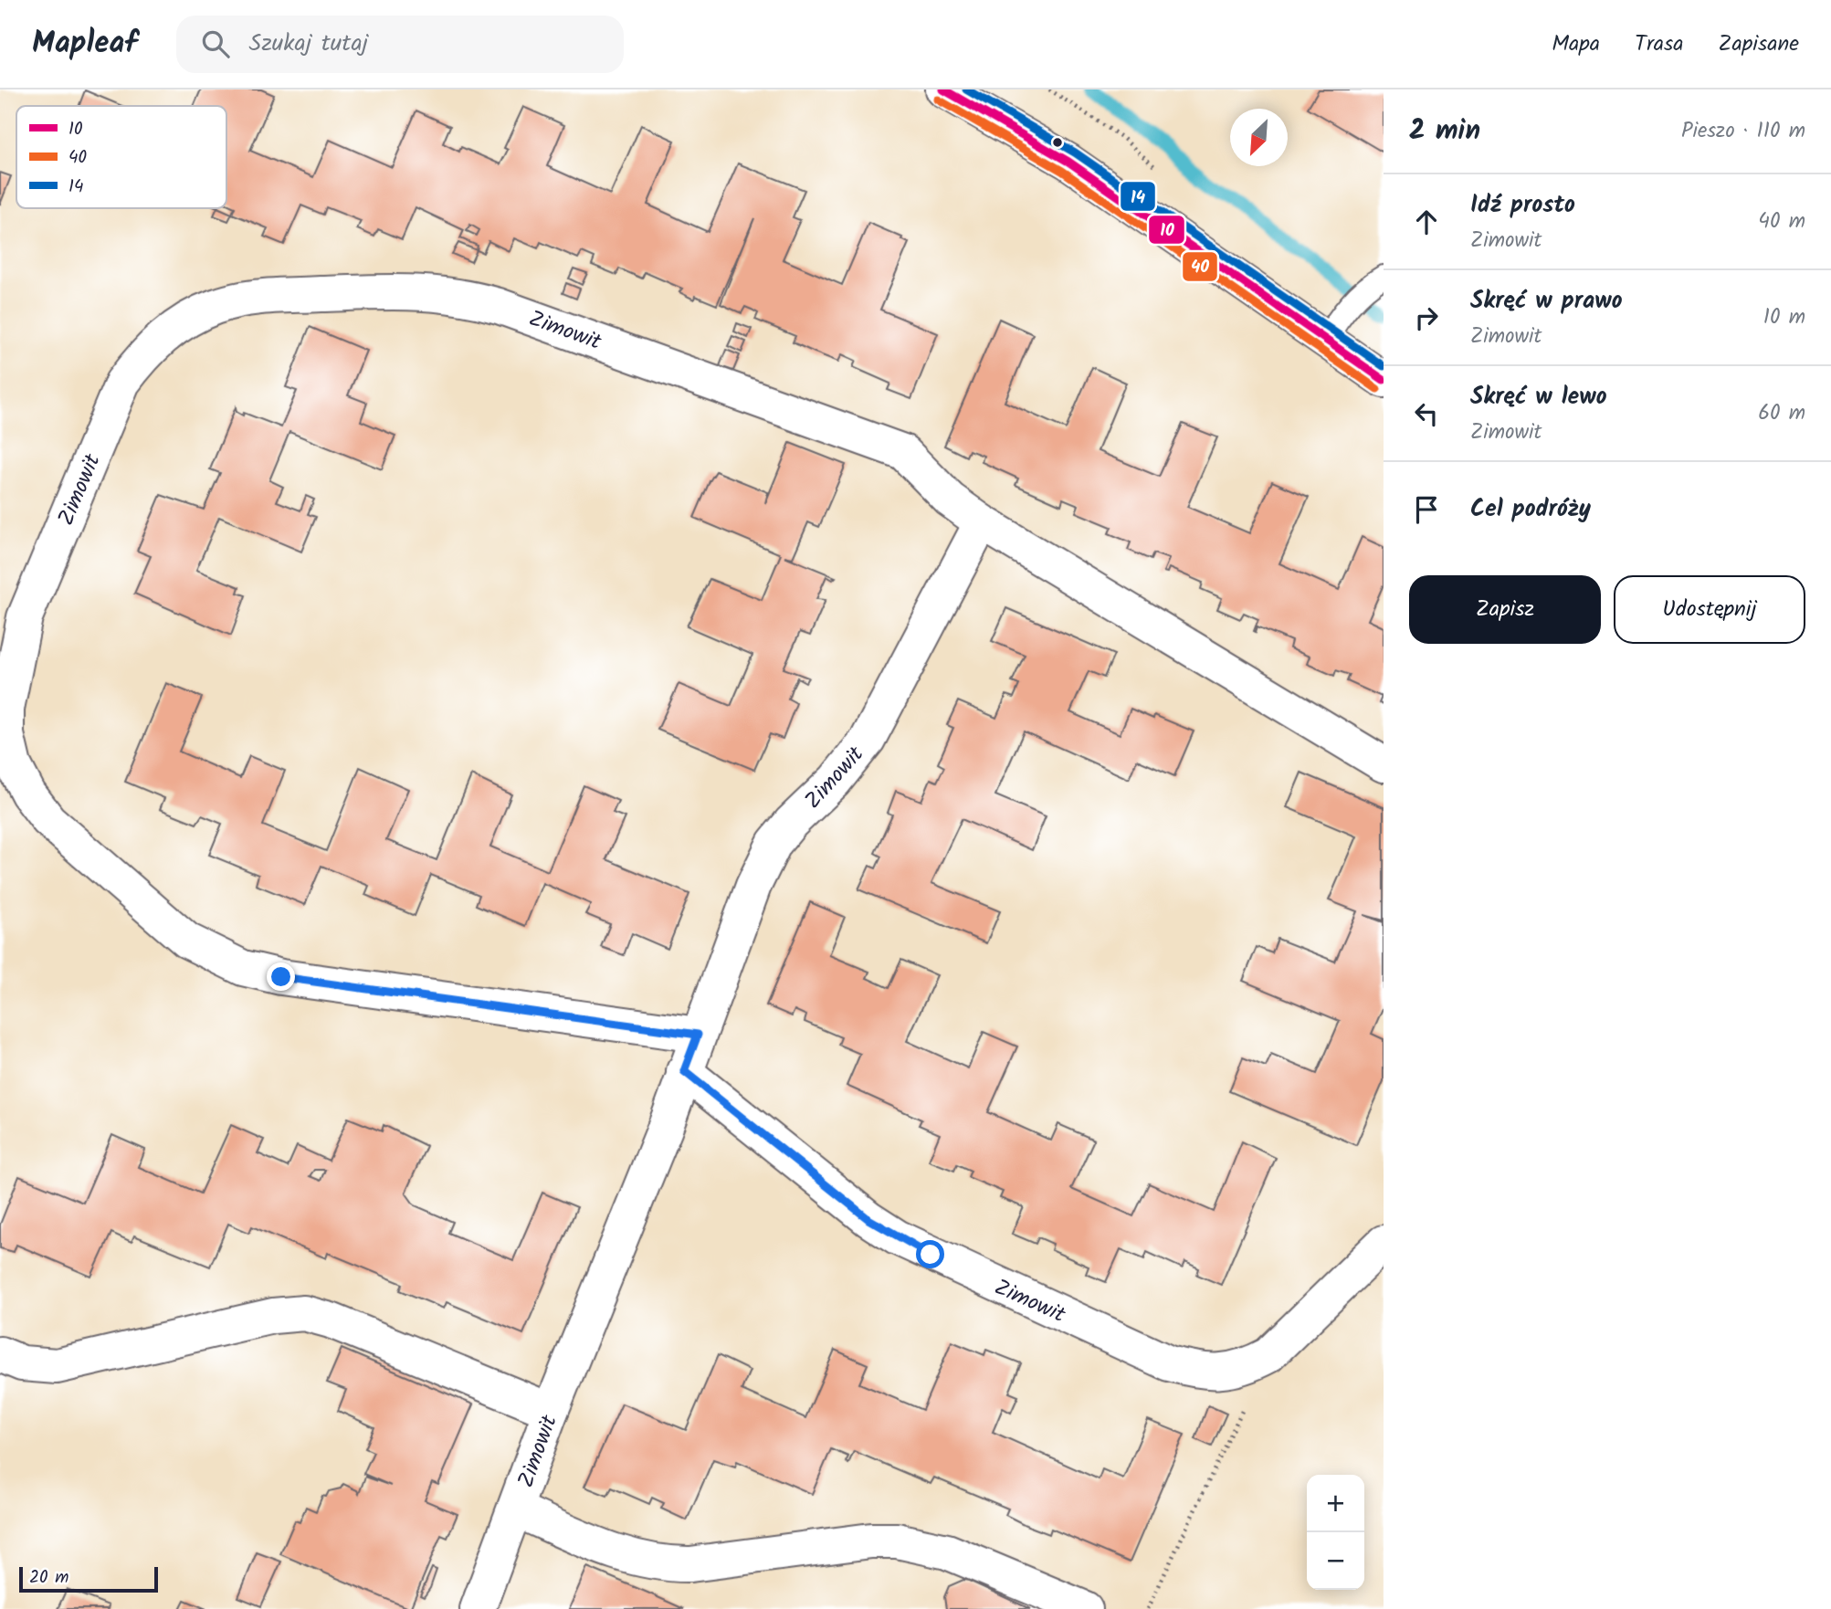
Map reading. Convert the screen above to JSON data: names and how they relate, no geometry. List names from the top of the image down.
{
  "streets": {
    "street": ["Zimowit"]
  },
  "lines": ["transit line 10", "transit line 14", "transit line 40"],
  "legend": ["10", "40", "14"],
  "scale_bar": "20 m",
  "north": "bottom left",
  "page": {
    "header": "Mapleaf",
    "search": "Szukaj tutaj",
    "nav": ["Mapa", "Trasa", "Zapisane"],
    "heading": ["2 min", "Pieszo · 110 m"],
    "list": [
      ["Idź prosto", "Zimowit", "40 m"],
      ["Skręć w prawo", "Zimowit", "10 m"],
      ["Skręć w lewo", "Zimowit", "60 m"],
      "Cel podróży"
    ],
    "buttons": ["Zapisz", "Udostępnij"],
    "map_buttons": ["+", "−"],
    "scale": "20 m"
  }
}
